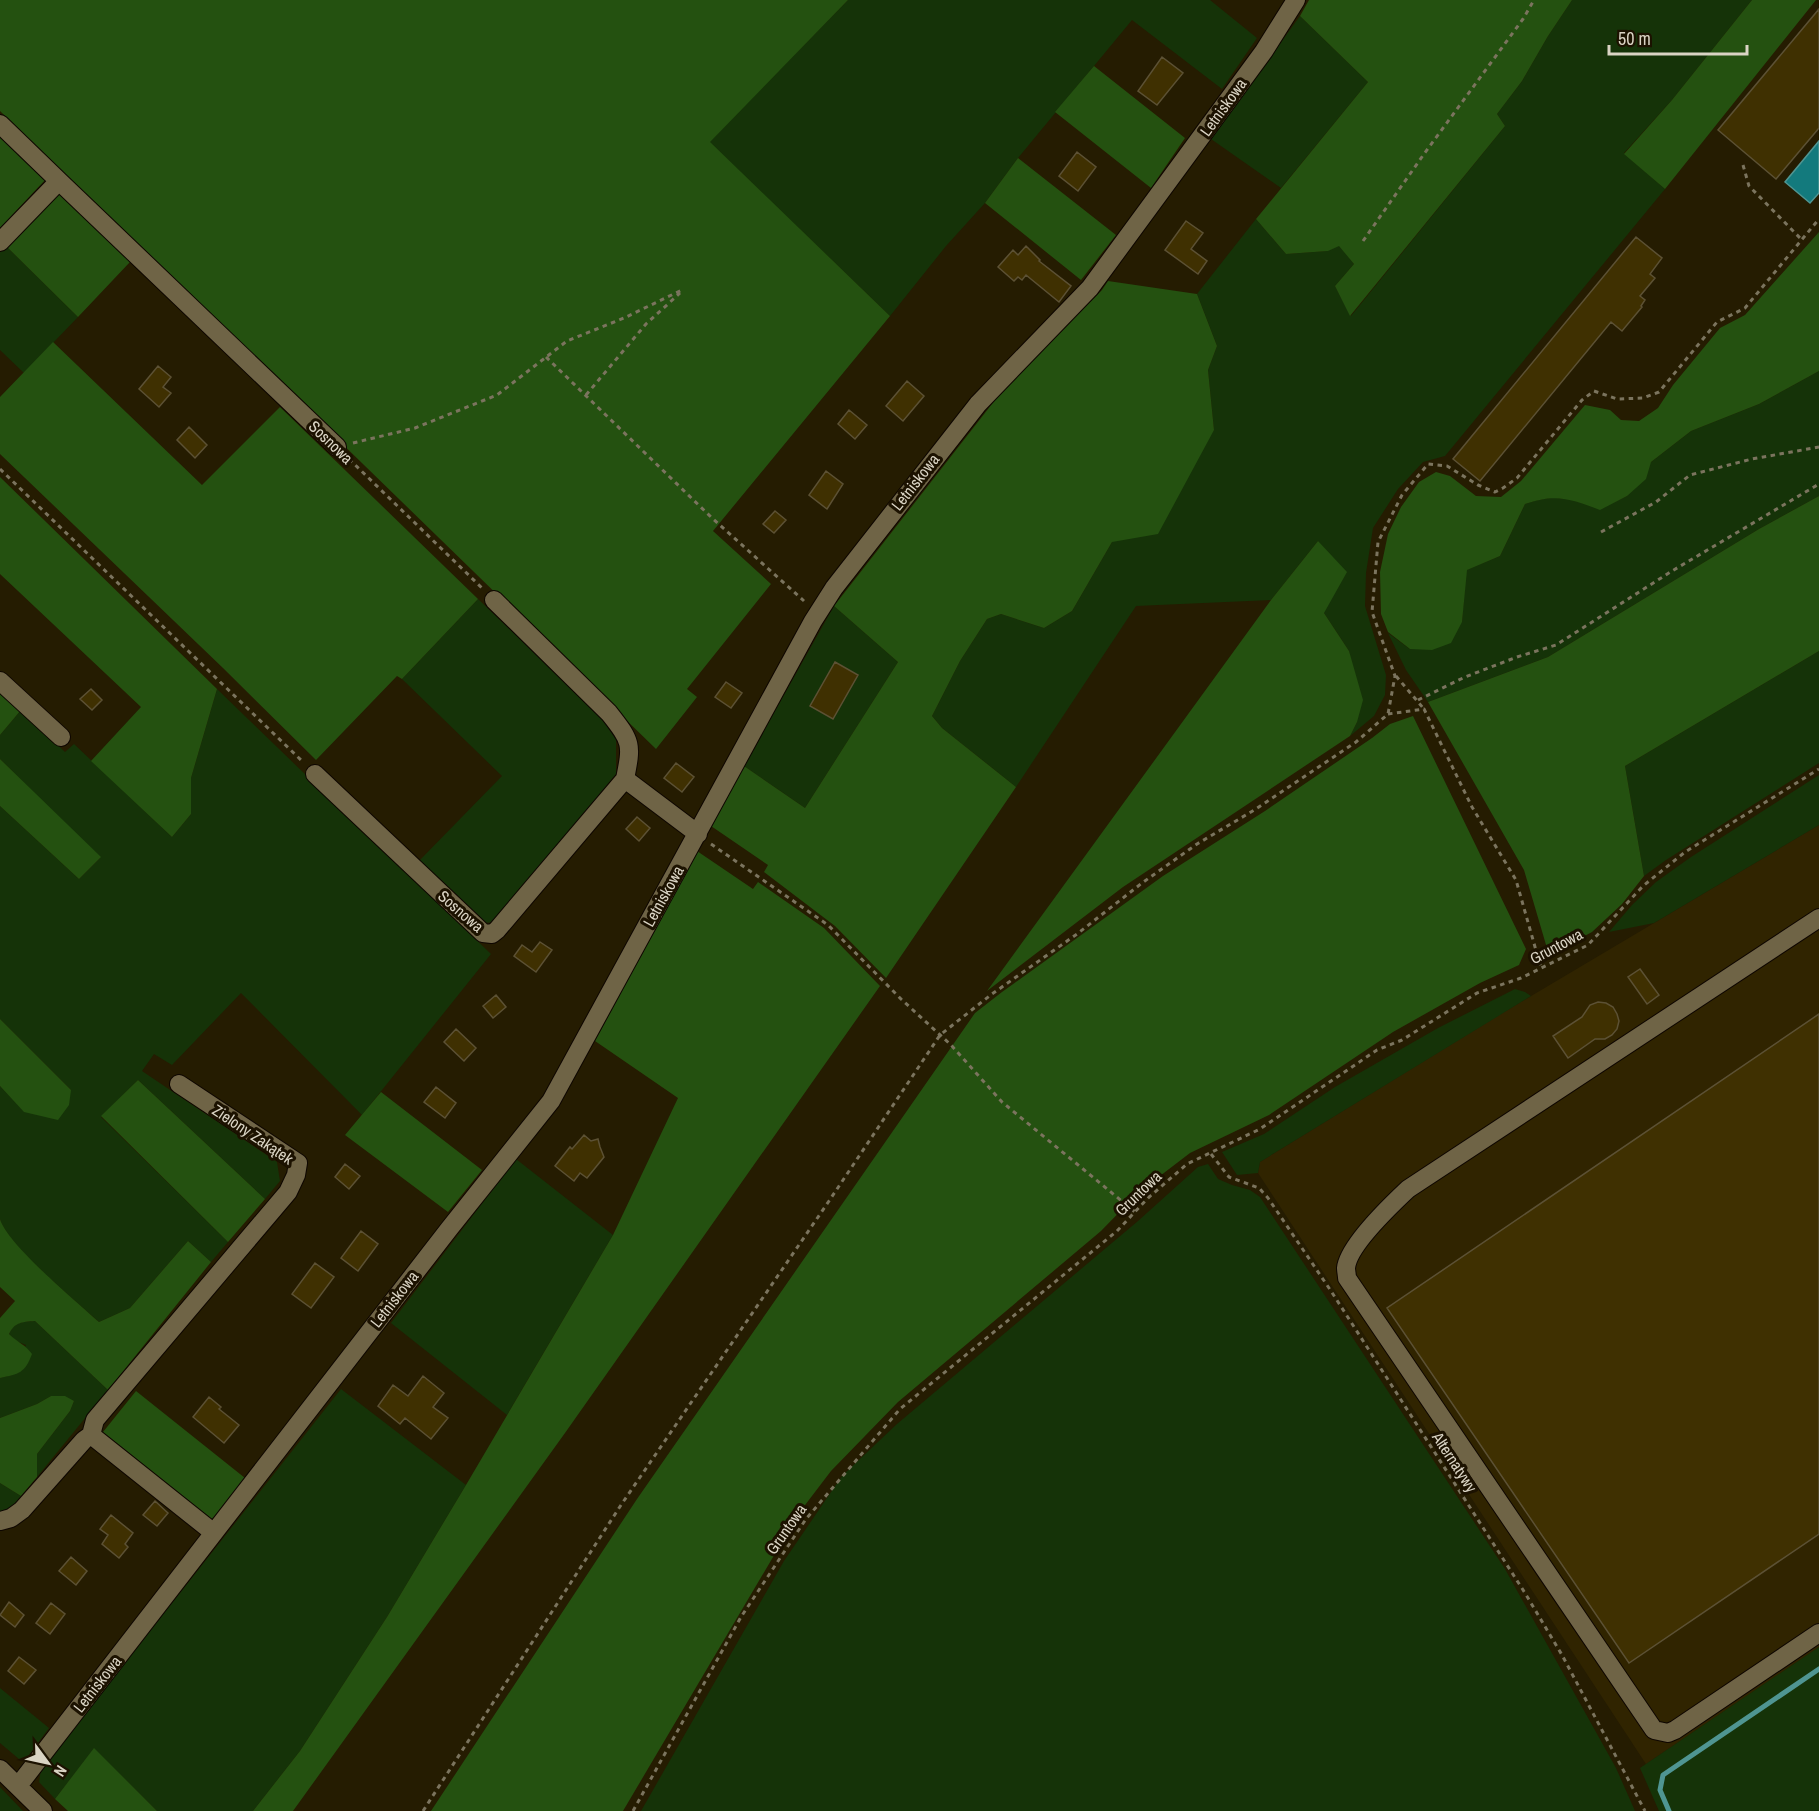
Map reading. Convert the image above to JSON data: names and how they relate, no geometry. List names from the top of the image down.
{
  "streets": {
    "street": ["Letniskowa", "Sosnowa", "Zielony Zakątek"],
    "path": ["Gruntowa", "Alternatywy"]
  },
  "crossings": [
    ["Gruntowa", "Alternatywy"]
  ],
  "scale_bar": "50 m",
  "north": "bottom right"
}
